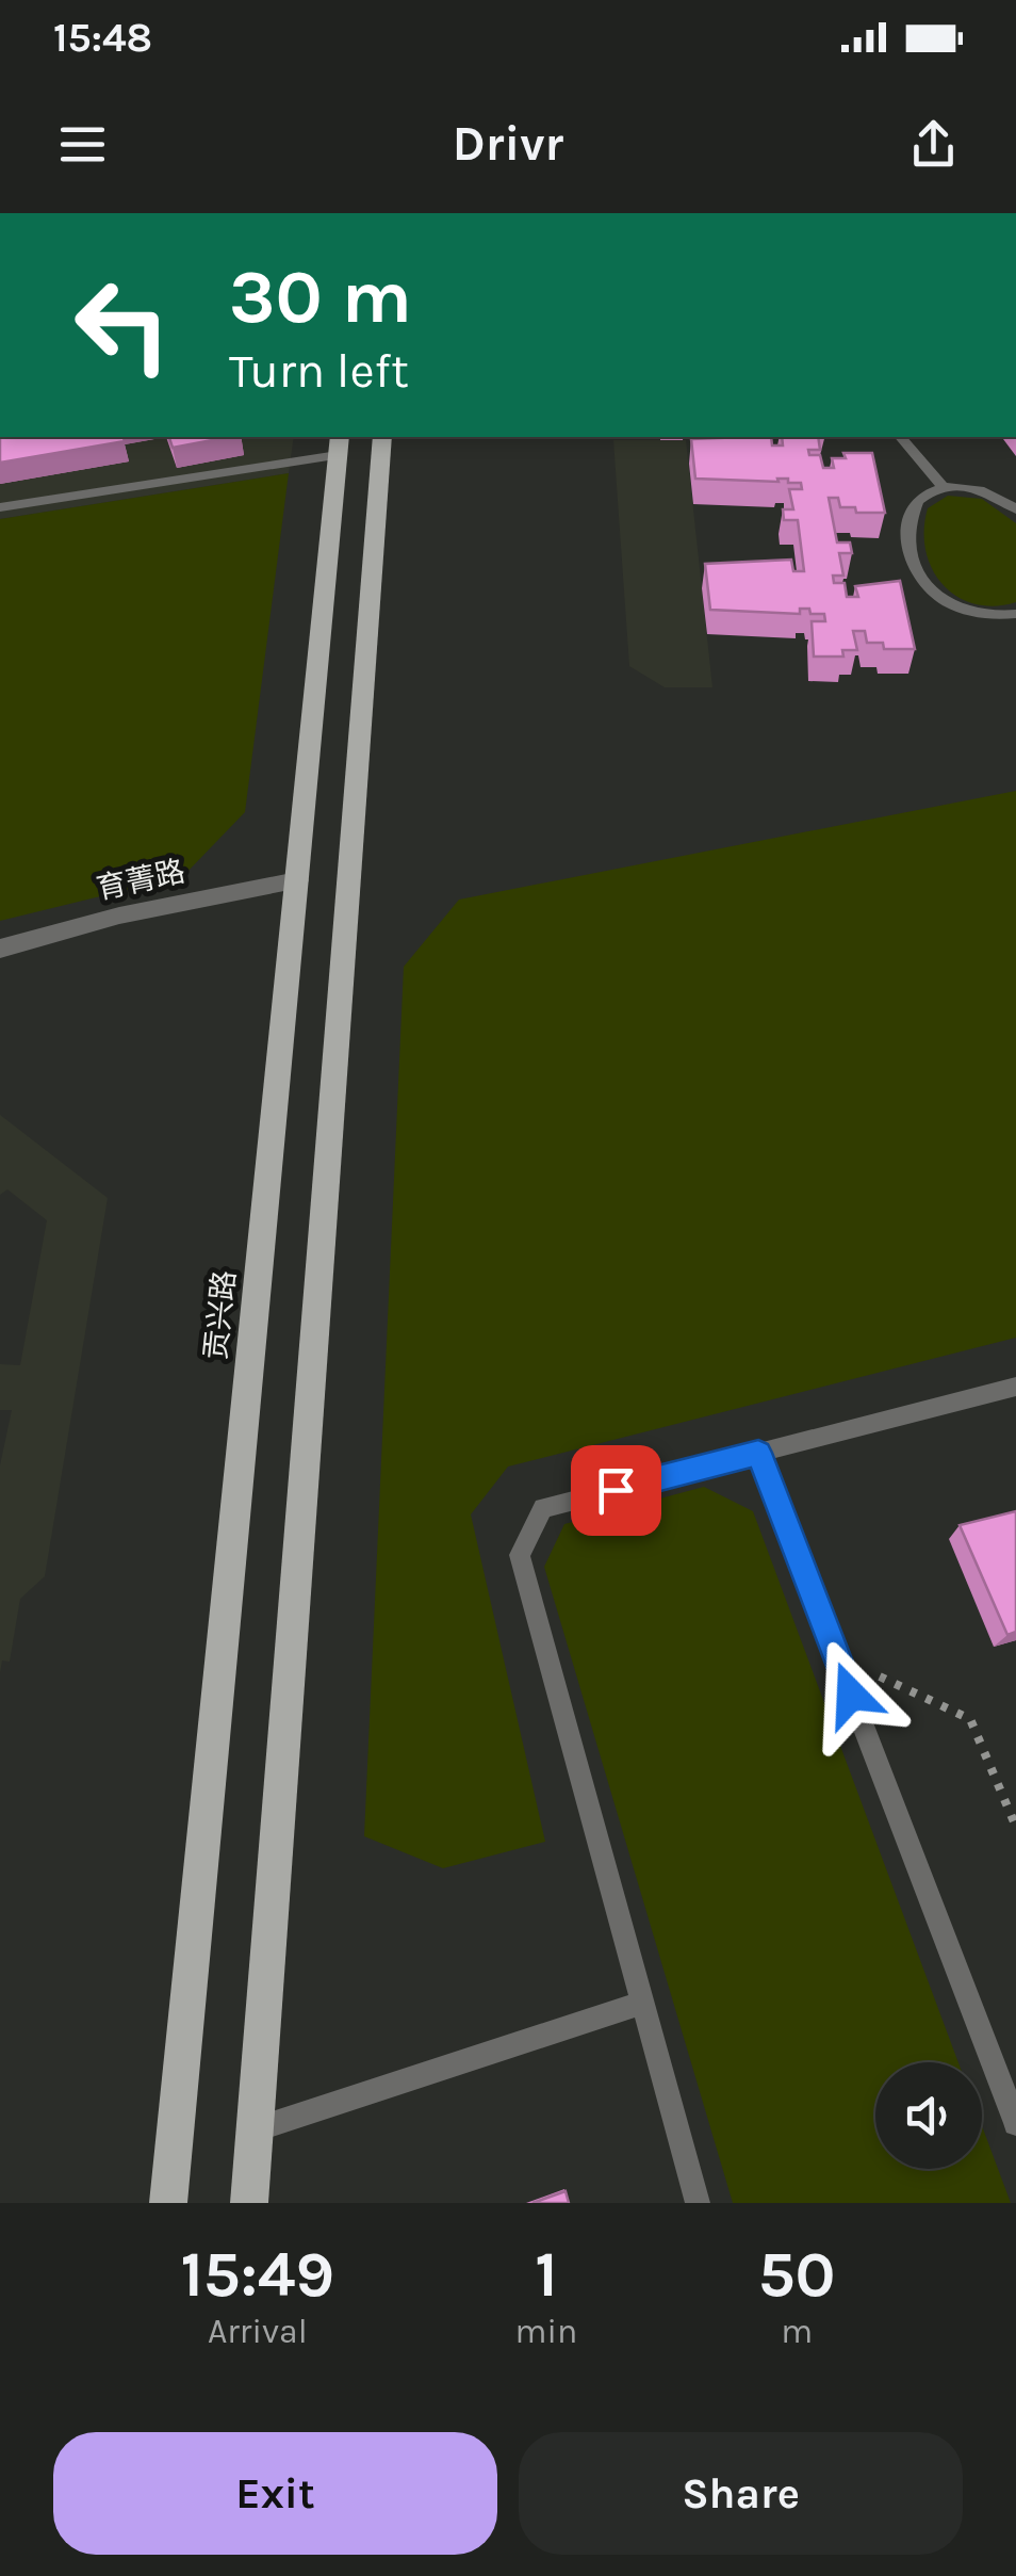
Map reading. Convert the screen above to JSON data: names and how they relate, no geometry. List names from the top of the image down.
{
  "streets": {
    "main road": ["贡兴路"],
    "street": ["育菁路"]
  },
  "crossings": [
    ["育菁路", "贡兴路"]
  ],
  "page": {
    "status": "15:48",
    "header": "Drivr",
    "turn": ["30 m", "Turn left"],
    "eta": [
      "15:49",
      "Arrival",
      "1",
      "min",
      "50",
      "m"
    ],
    "buttons": ["Exit", "Share"]
  }
}
